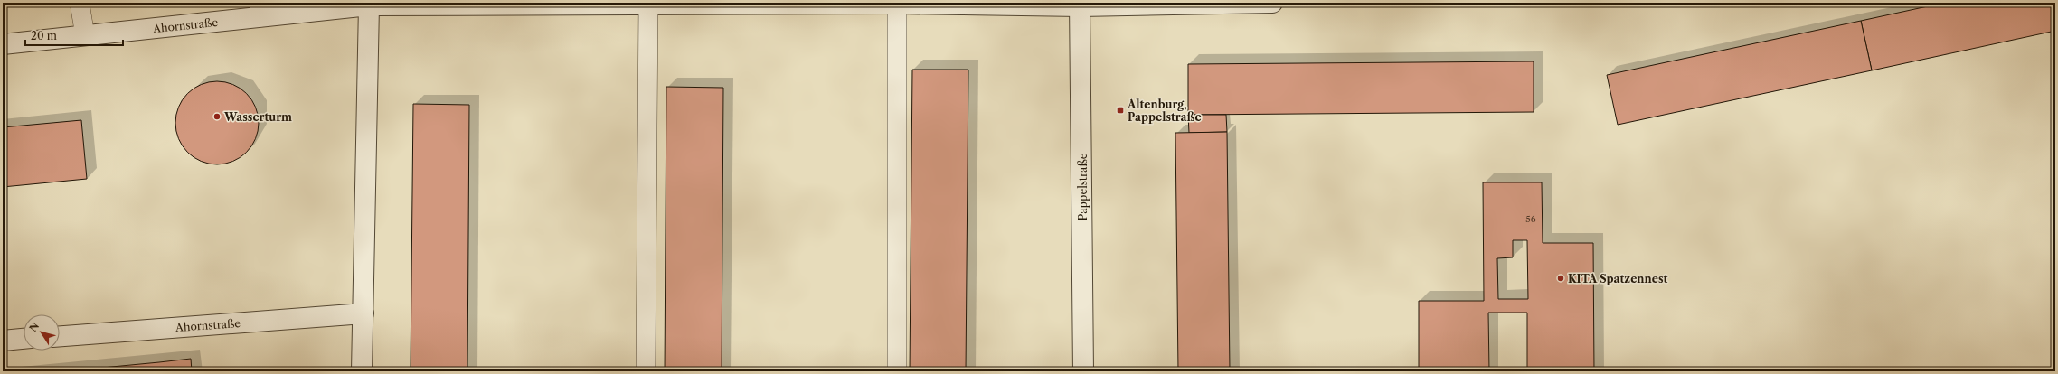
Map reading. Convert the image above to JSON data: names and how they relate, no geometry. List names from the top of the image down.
{
  "streets": {
    "street": ["Ahornstraße", "Pappelstraße"]
  },
  "crossings": [
    ["Ahornstraße", "Pappelstraße"]
  ],
  "places": {
    "transit": ["Altenburg, Pappelstraße"],
    "other": ["Wasserturm", "KITA Spatzennest"]
  },
  "house_numbers": ["56"],
  "scale_bar": "20 m",
  "north": "top left"
}
